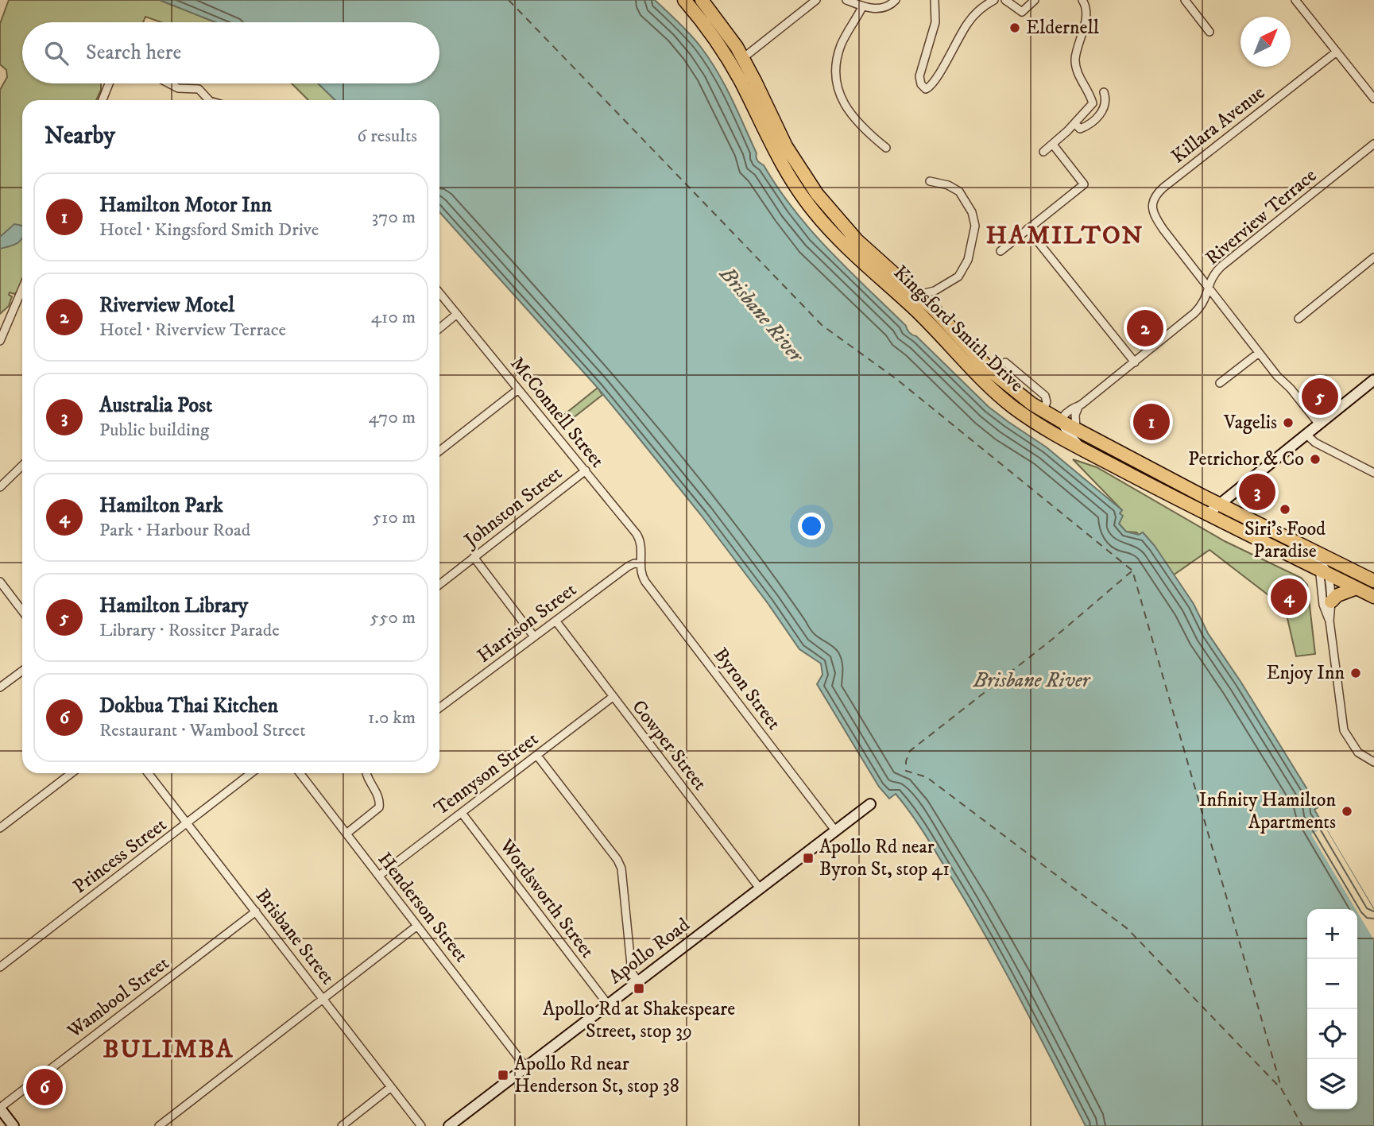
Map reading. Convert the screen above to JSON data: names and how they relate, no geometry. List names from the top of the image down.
{
  "streets": {
    "highway": ["Kingsford Smith Drive"],
    "street": [
      "Killara Avenue",
      "Riverview Terrace",
      "McConnell Street",
      "Johnston Street",
      "Harrison Street",
      "Byron Street",
      "Cowper Street",
      "Tennyson Street",
      "Princess Street",
      "Wordsworth Street",
      "Henderson Street",
      "Brisbane Street",
      "Apollo Road",
      "Wambool Street"
    ]
  },
  "crossings": [
    ["Killara Avenue", "Riverview Terrace"],
    ["Riverview Terrace", "Kingsford Smith Drive"],
    ["McConnell Street", "Johnston Street"],
    ["McConnell Street", "Harrison Street"],
    ["McConnell Street", "Byron Street"],
    ["Harrison Street", "Byron Street"],
    ["Harrison Street", "Cowper Street"],
    ["Byron Street", "Apollo Road"],
    ["Cowper Street", "Tennyson Street"],
    ["Cowper Street", "Apollo Road"],
    ["Tennyson Street", "Wordsworth Street"],
    ["Tennyson Street", "Henderson Street"],
    ["Princess Street", "Brisbane Street"],
    ["Wordsworth Street", "Apollo Road"],
    ["Henderson Street", "Apollo Road"],
    ["Brisbane Street", "Wambool Street"]
  ],
  "districts": ["HAMILTON", "BULIMBA"],
  "water": ["Brisbane River"],
  "places": {
    "other": [
      "Eldernell",
      "Vagelis",
      "Petrichor & Co",
      "Siri's Food Paradise",
      "Enjoy Inn",
      "Infinity Hamilton Apartments"
    ],
    "transit": ["Apollo Rd near Byron St, stop 41", "Apollo Rd at Shakespeare Street, stop 39", "Apollo Rd near Henderson St, stop 38"]
  },
  "north": "top right",
  "page": {
    "search": "Search here",
    "heading": ["Nearby", "6 results"],
    "list": [
      {
        "mark": "1",
        "name": "Hamilton Motor Inn",
        "note": "Hotel · Kingsford Smith Drive",
        "value": "370 m"
      },
      {
        "mark": "2",
        "name": "Riverview Motel",
        "note": "Hotel · Riverview Terrace",
        "value": "410 m"
      },
      {
        "mark": "3",
        "name": "Australia Post",
        "note": "Public building",
        "value": "470 m"
      },
      {
        "mark": "4",
        "name": "Hamilton Park",
        "note": "Park · Harbour Road",
        "value": "510 m"
      },
      {
        "mark": "5",
        "name": "Hamilton Library",
        "note": "Library · Rossiter Parade",
        "value": "550 m"
      },
      {
        "mark": "6",
        "name": "Dokbua Thai Kitchen",
        "note": "Restaurant · Wambool Street",
        "value": "1.0 km"
      }
    ],
    "pins": [
      "2",
      "5",
      "1",
      "3",
      "4",
      "6"
    ],
    "map_buttons": ["+", "−"]
  }
}
